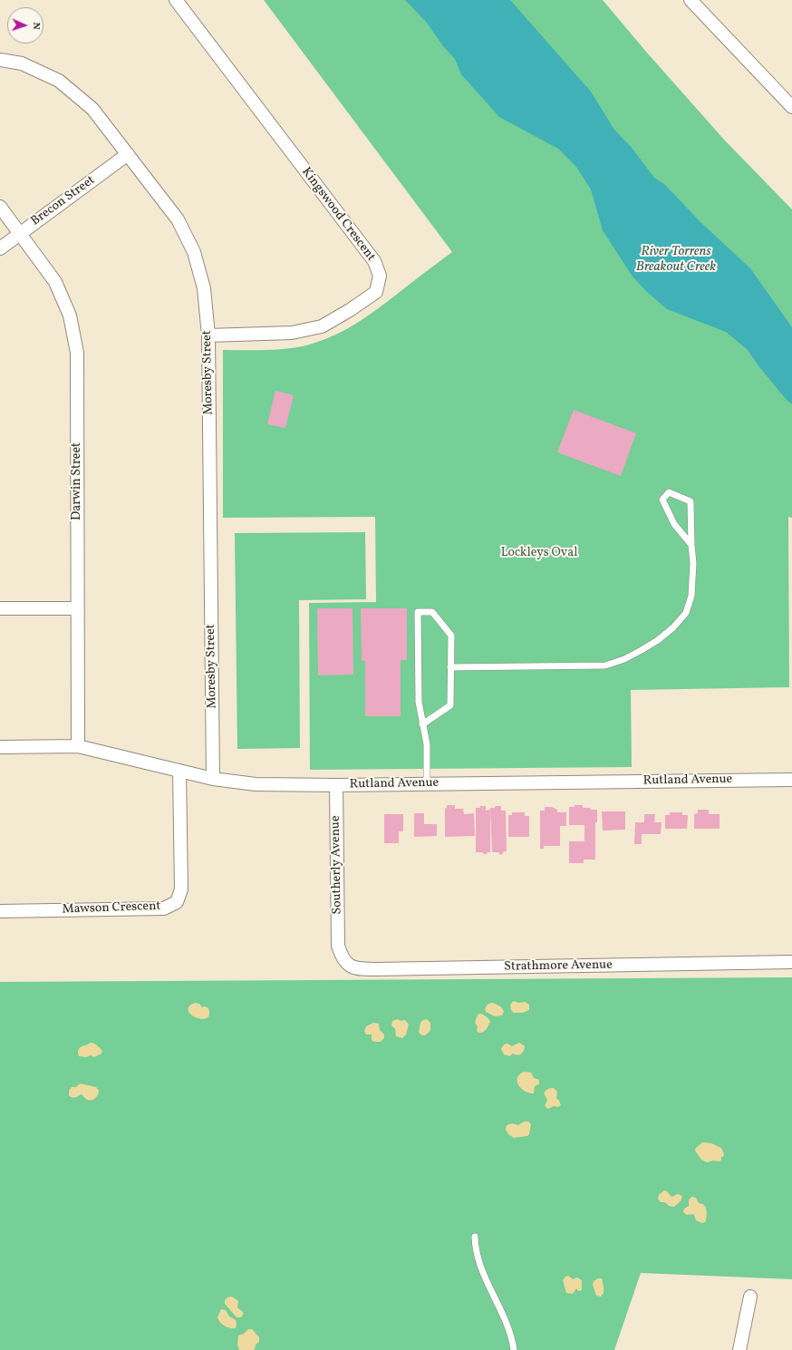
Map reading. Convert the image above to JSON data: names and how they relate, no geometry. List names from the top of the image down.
{
  "streets": {
    "street": [
      "Brecon Street",
      "Kingswood Crescent",
      "Moresby Street",
      "Darwin Street",
      "Rutland Avenue",
      "Southerly Avenue",
      "Mawson Crescent",
      "Strathmore Avenue"
    ]
  },
  "crossings": [
    ["Brecon Street", "Moresby Street"],
    ["Brecon Street", "Darwin Street"],
    ["Kingswood Crescent", "Moresby Street"],
    ["Moresby Street", "Rutland Avenue"],
    ["Darwin Street", "Rutland Avenue"],
    ["Rutland Avenue", "Southerly Avenue"],
    ["Rutland Avenue", "Mawson Crescent"],
    ["Southerly Avenue", "Strathmore Avenue"]
  ],
  "water": ["River Torrens Breakout Creek"],
  "parks": ["Lockleys Oval"],
  "north": "right"
}
